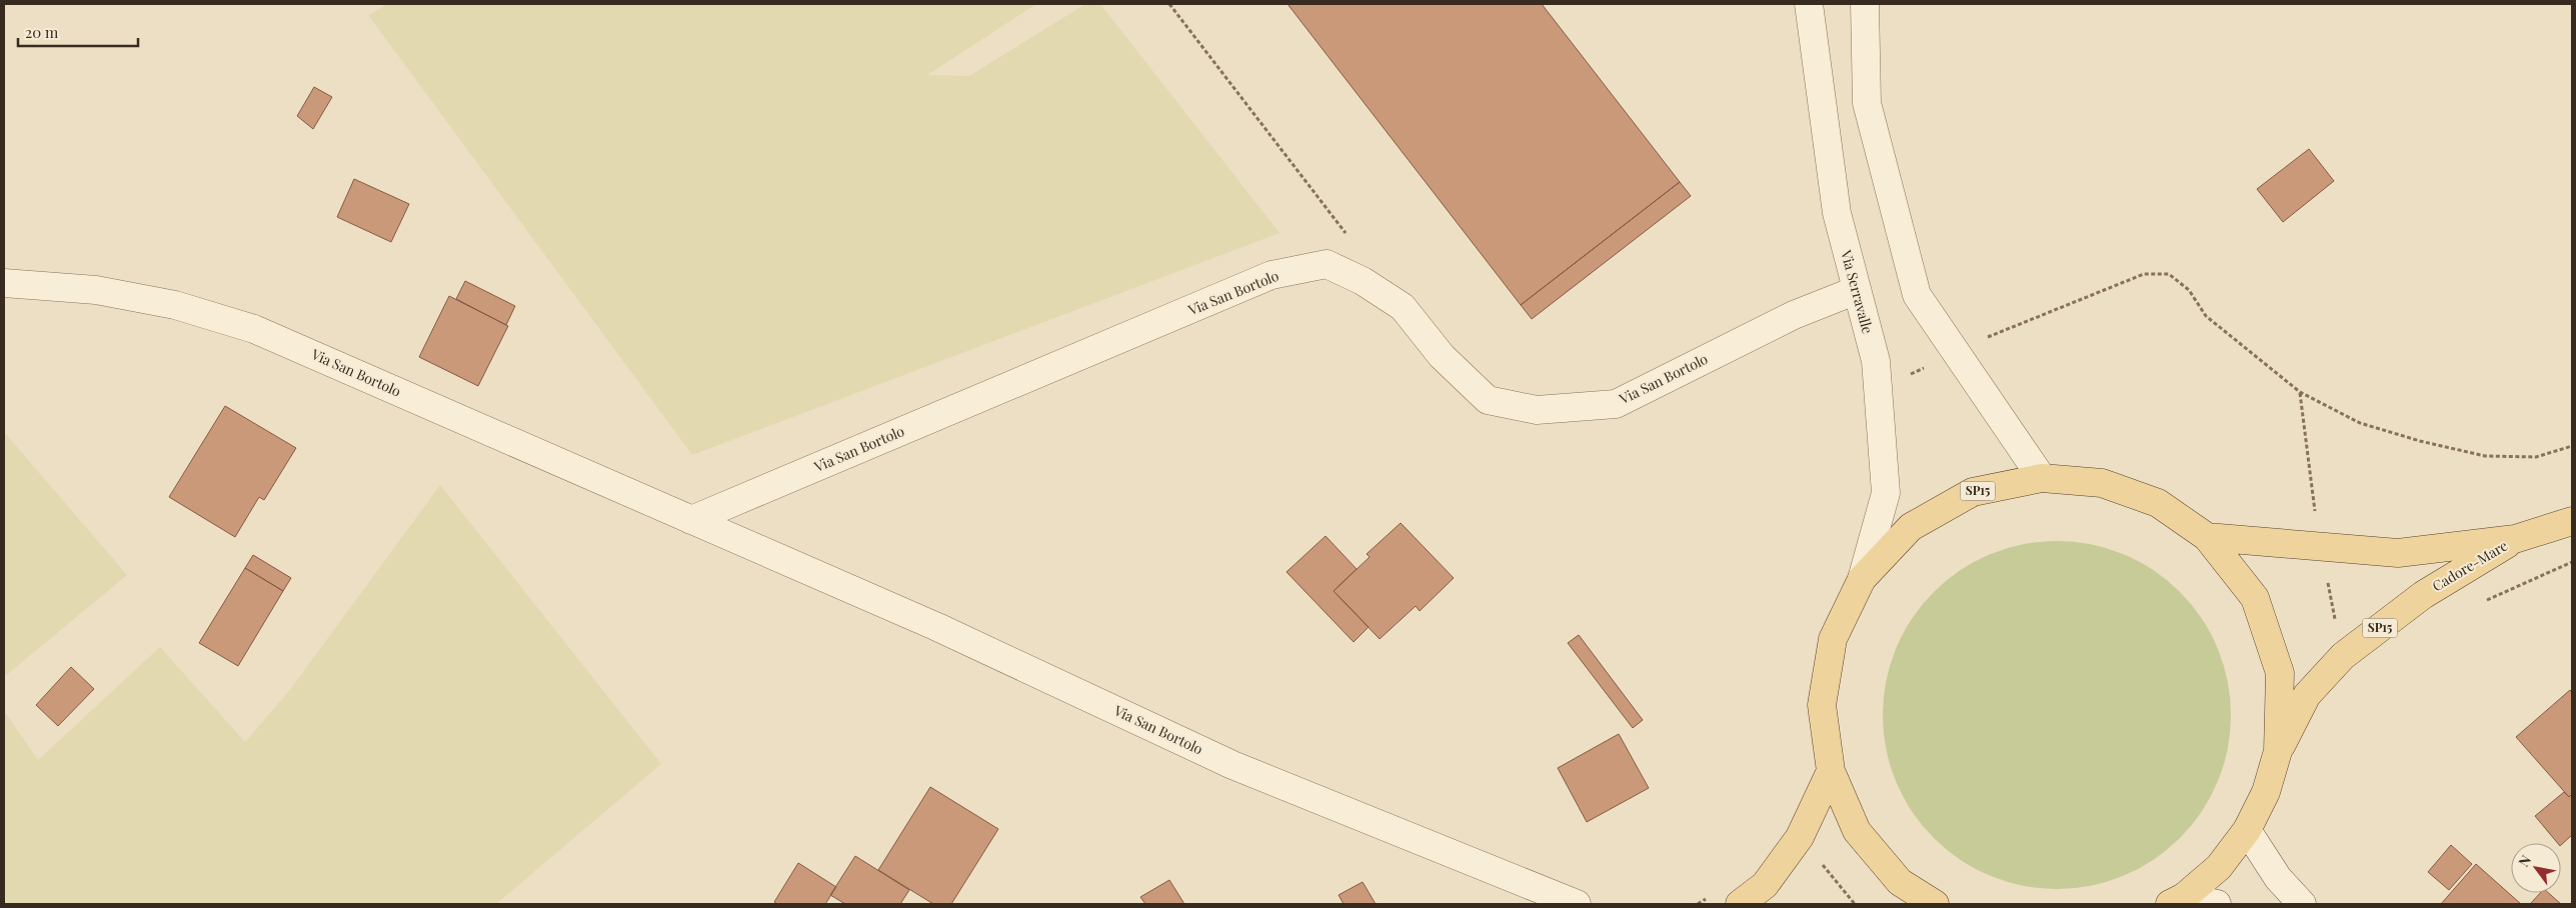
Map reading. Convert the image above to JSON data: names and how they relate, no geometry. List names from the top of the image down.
{
  "streets": {
    "main road": ["SP15", "Cadore-Mare"],
    "street": ["Via Serravalle", "Via San Bortolo"]
  },
  "crossings": [
    ["Via Serravalle", "Via San Bortolo"],
    ["Via Serravalle", "SP15"],
    ["SP15", "Cadore-Mare"]
  ],
  "scale_bar": "20 m",
  "north": "top left"
}
